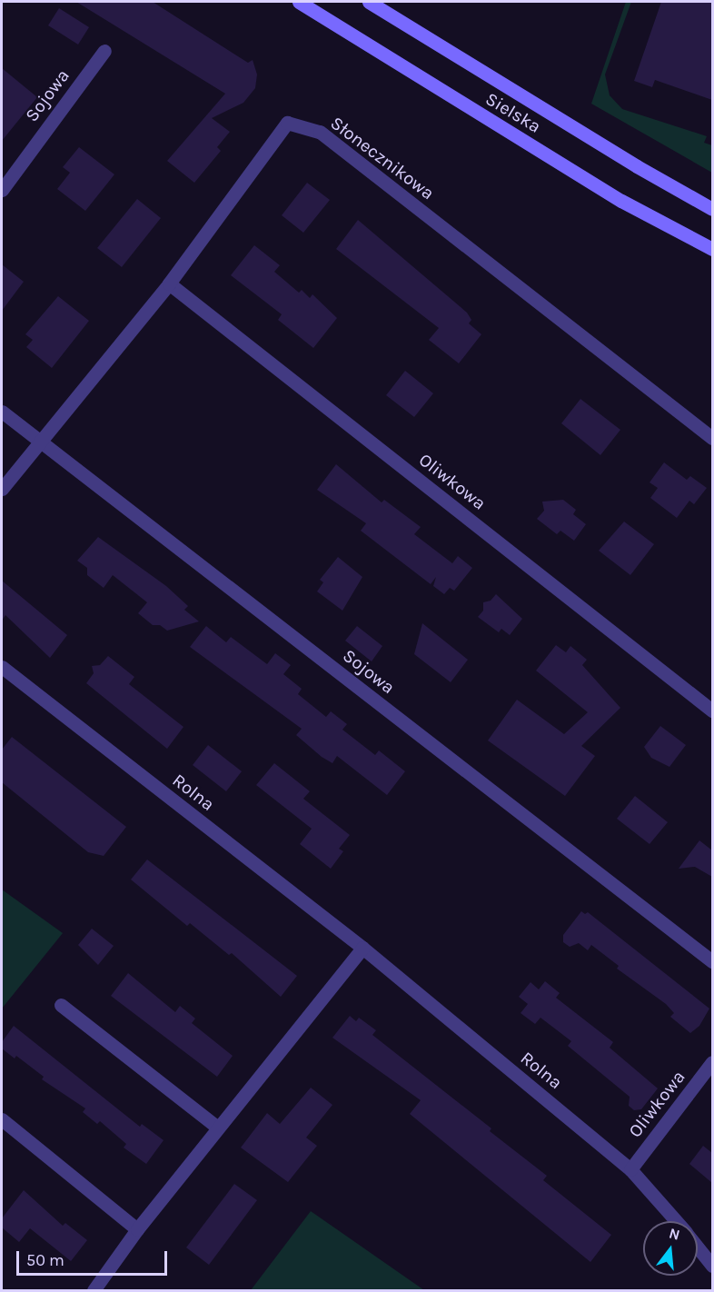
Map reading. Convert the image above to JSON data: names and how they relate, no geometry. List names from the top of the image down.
{
  "streets": {
    "main road": ["Sielska"],
    "street": [
      "Sojowa",
      "Słonecznikowa",
      "Oliwkowa",
      "Rolna"
    ]
  },
  "crossings": [
    ["Sojowa", "Słonecznikowa"],
    ["Słonecznikowa", "Oliwkowa"],
    ["Oliwkowa", "Rolna"]
  ],
  "scale_bar": "50 m",
  "north": "top"
}
